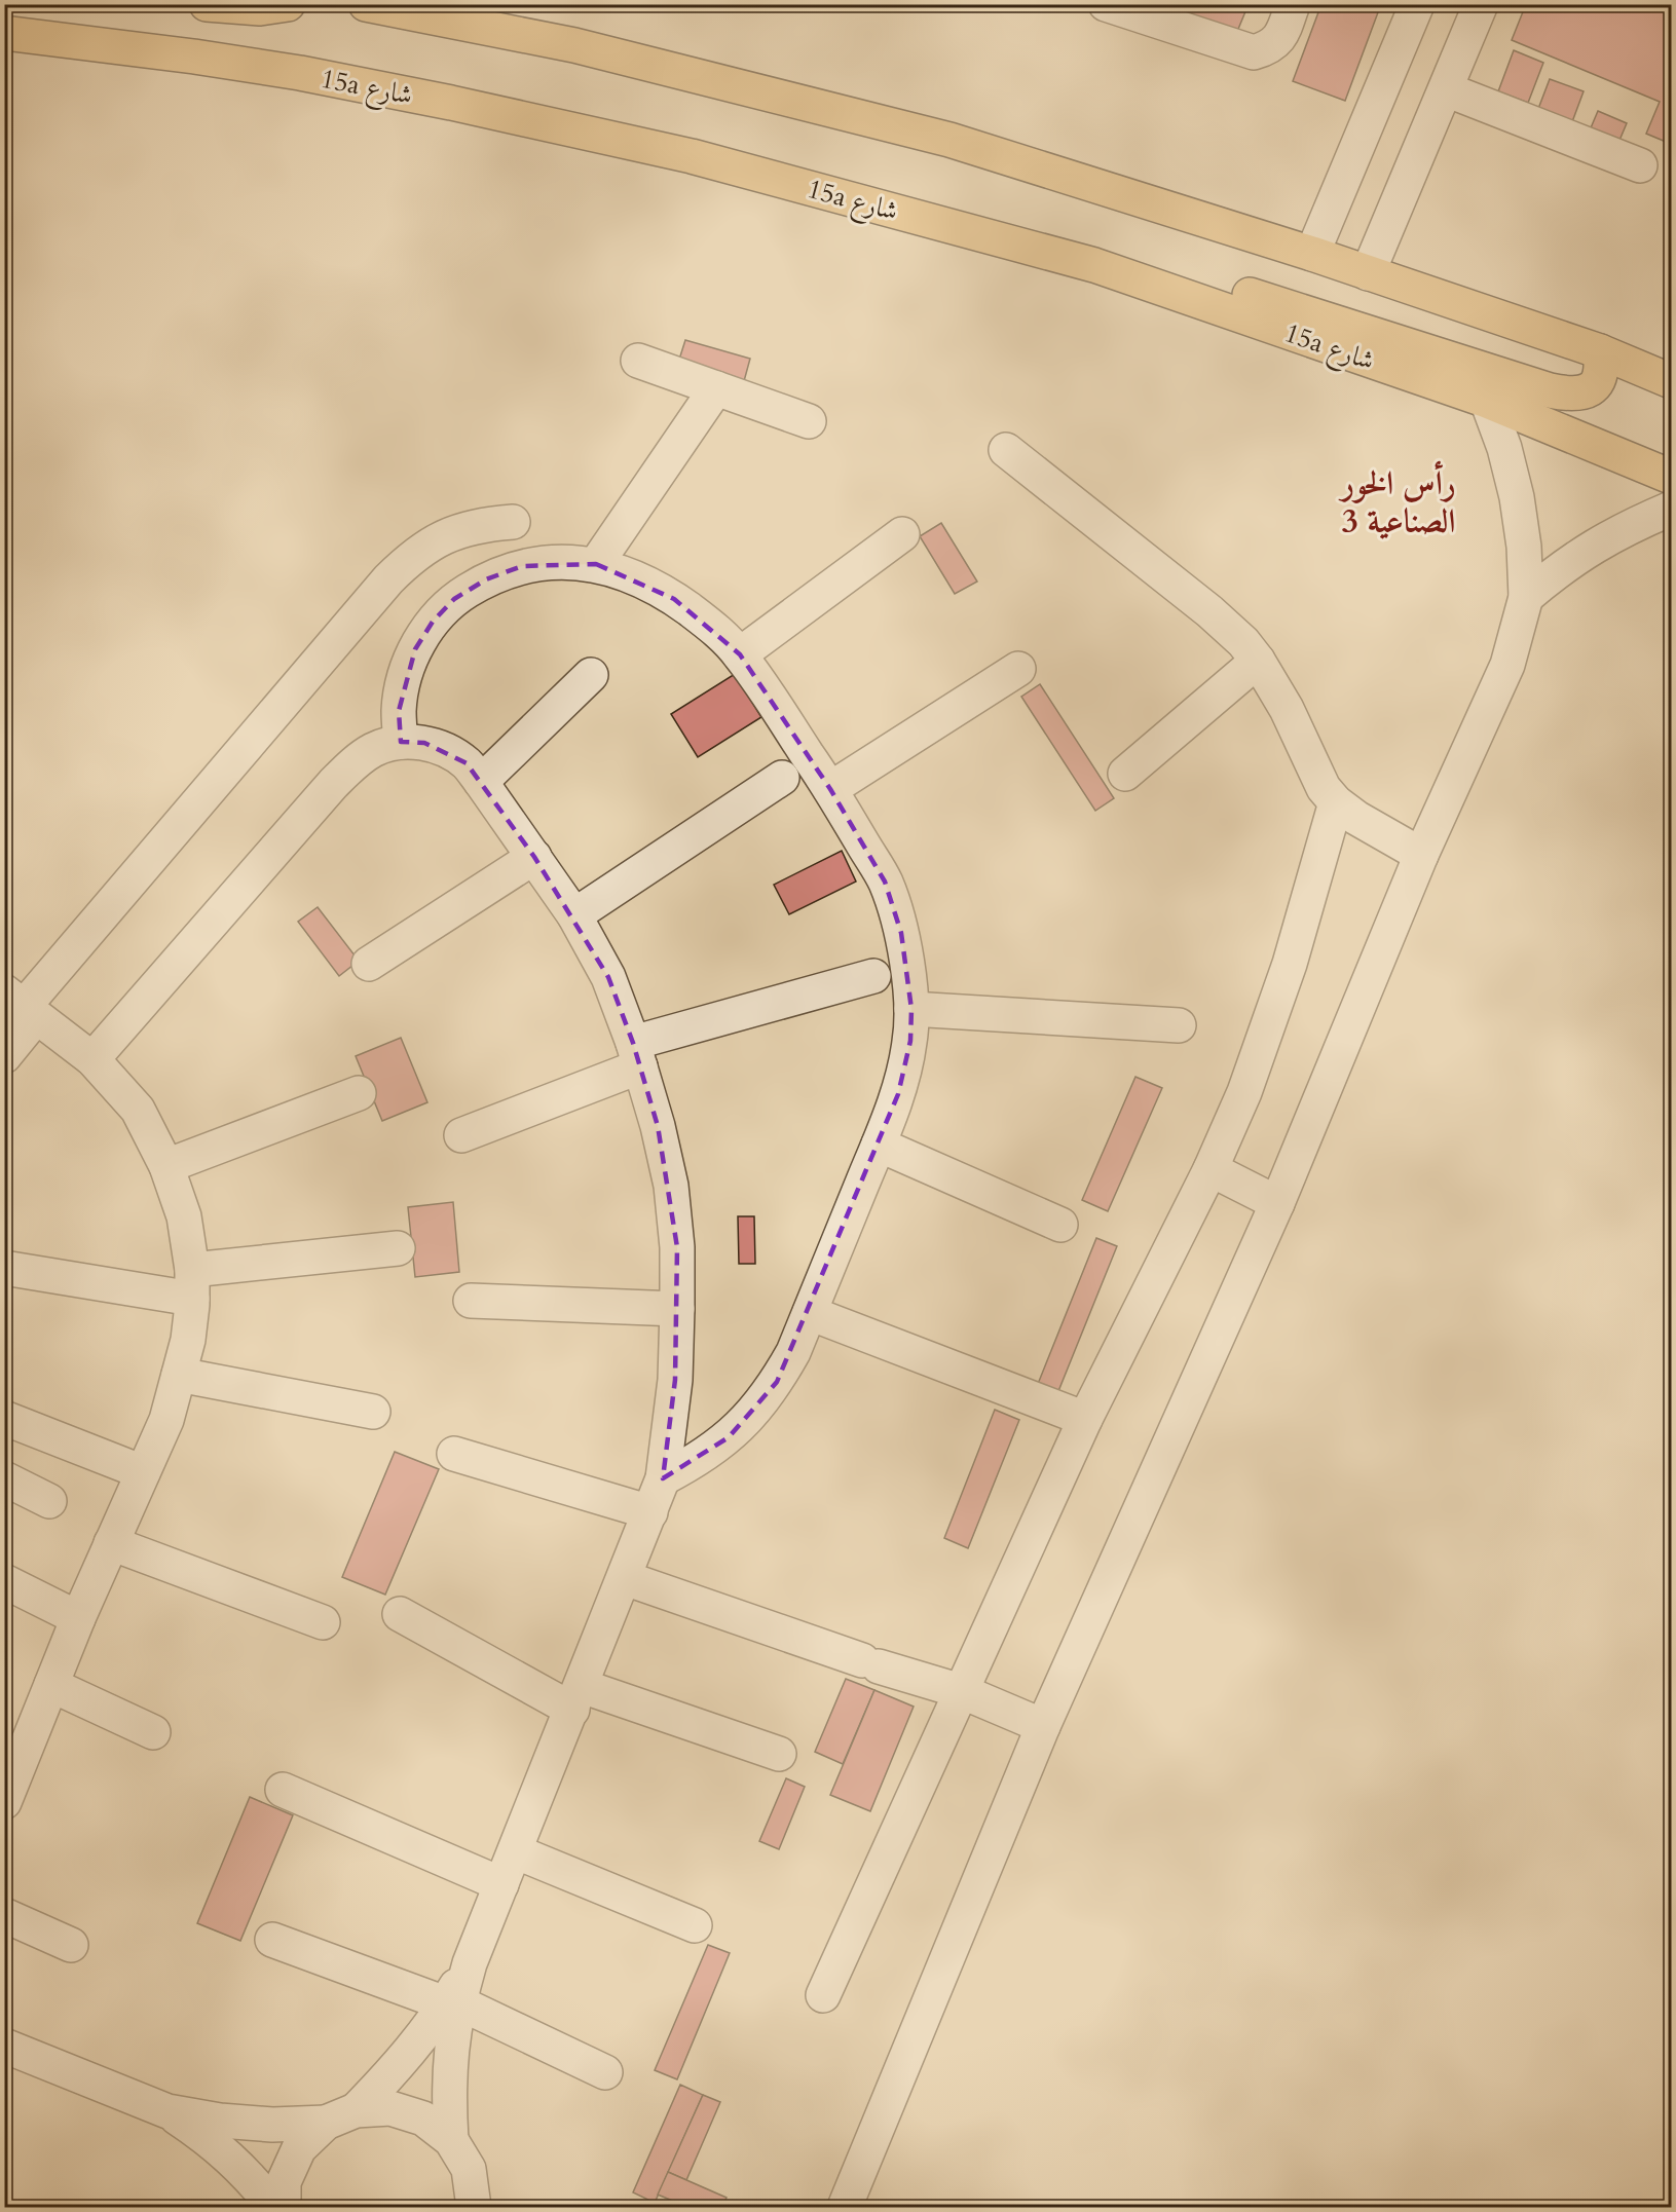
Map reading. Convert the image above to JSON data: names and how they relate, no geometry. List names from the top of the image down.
{
  "streets": {
    "main road": ["15a شارع"]
  },
  "districts": ["رأس الخور الصناعية 3"]
}
